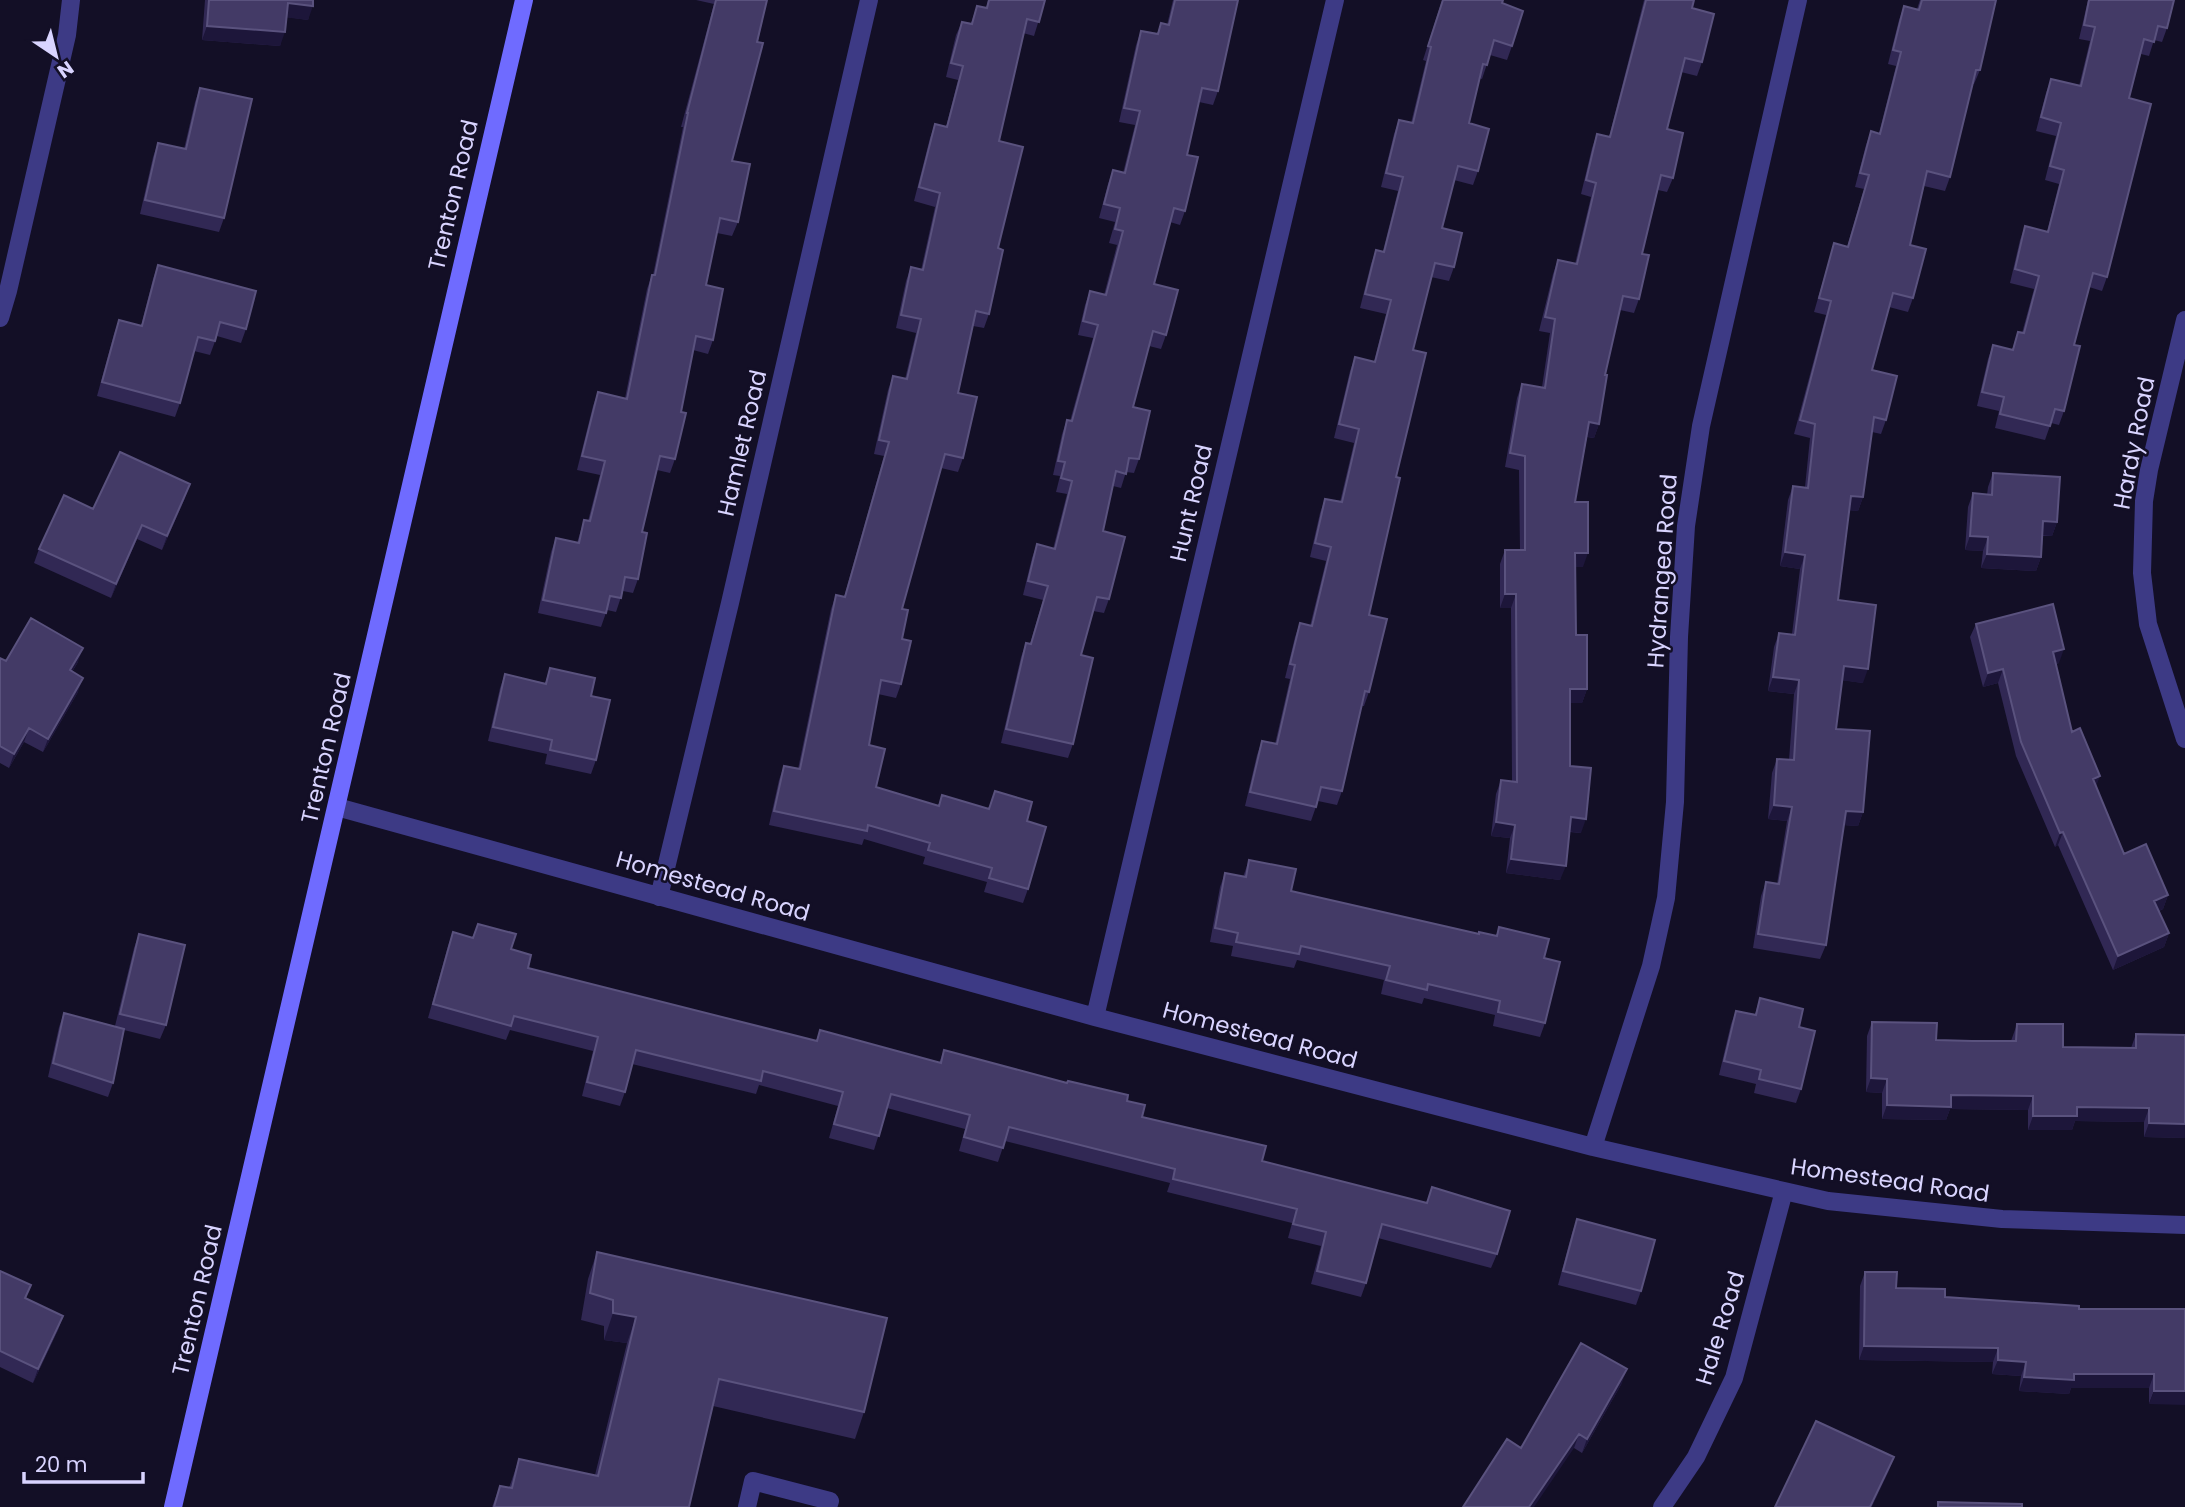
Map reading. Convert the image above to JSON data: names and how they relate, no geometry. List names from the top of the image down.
{
  "streets": {
    "main road": ["Trenton Road"],
    "street": [
      "Hamlet Road",
      "Hardy Road",
      "Hunt Road",
      "Hydrangea Road",
      "Homestead Road",
      "Hale Road"
    ]
  },
  "crossings": [
    ["Trenton Road", "Homestead Road"],
    ["Hamlet Road", "Homestead Road"],
    ["Hunt Road", "Homestead Road"],
    ["Hydrangea Road", "Homestead Road"],
    ["Homestead Road", "Hale Road"]
  ],
  "scale_bar": "20 m",
  "north": "bottom right"
}
